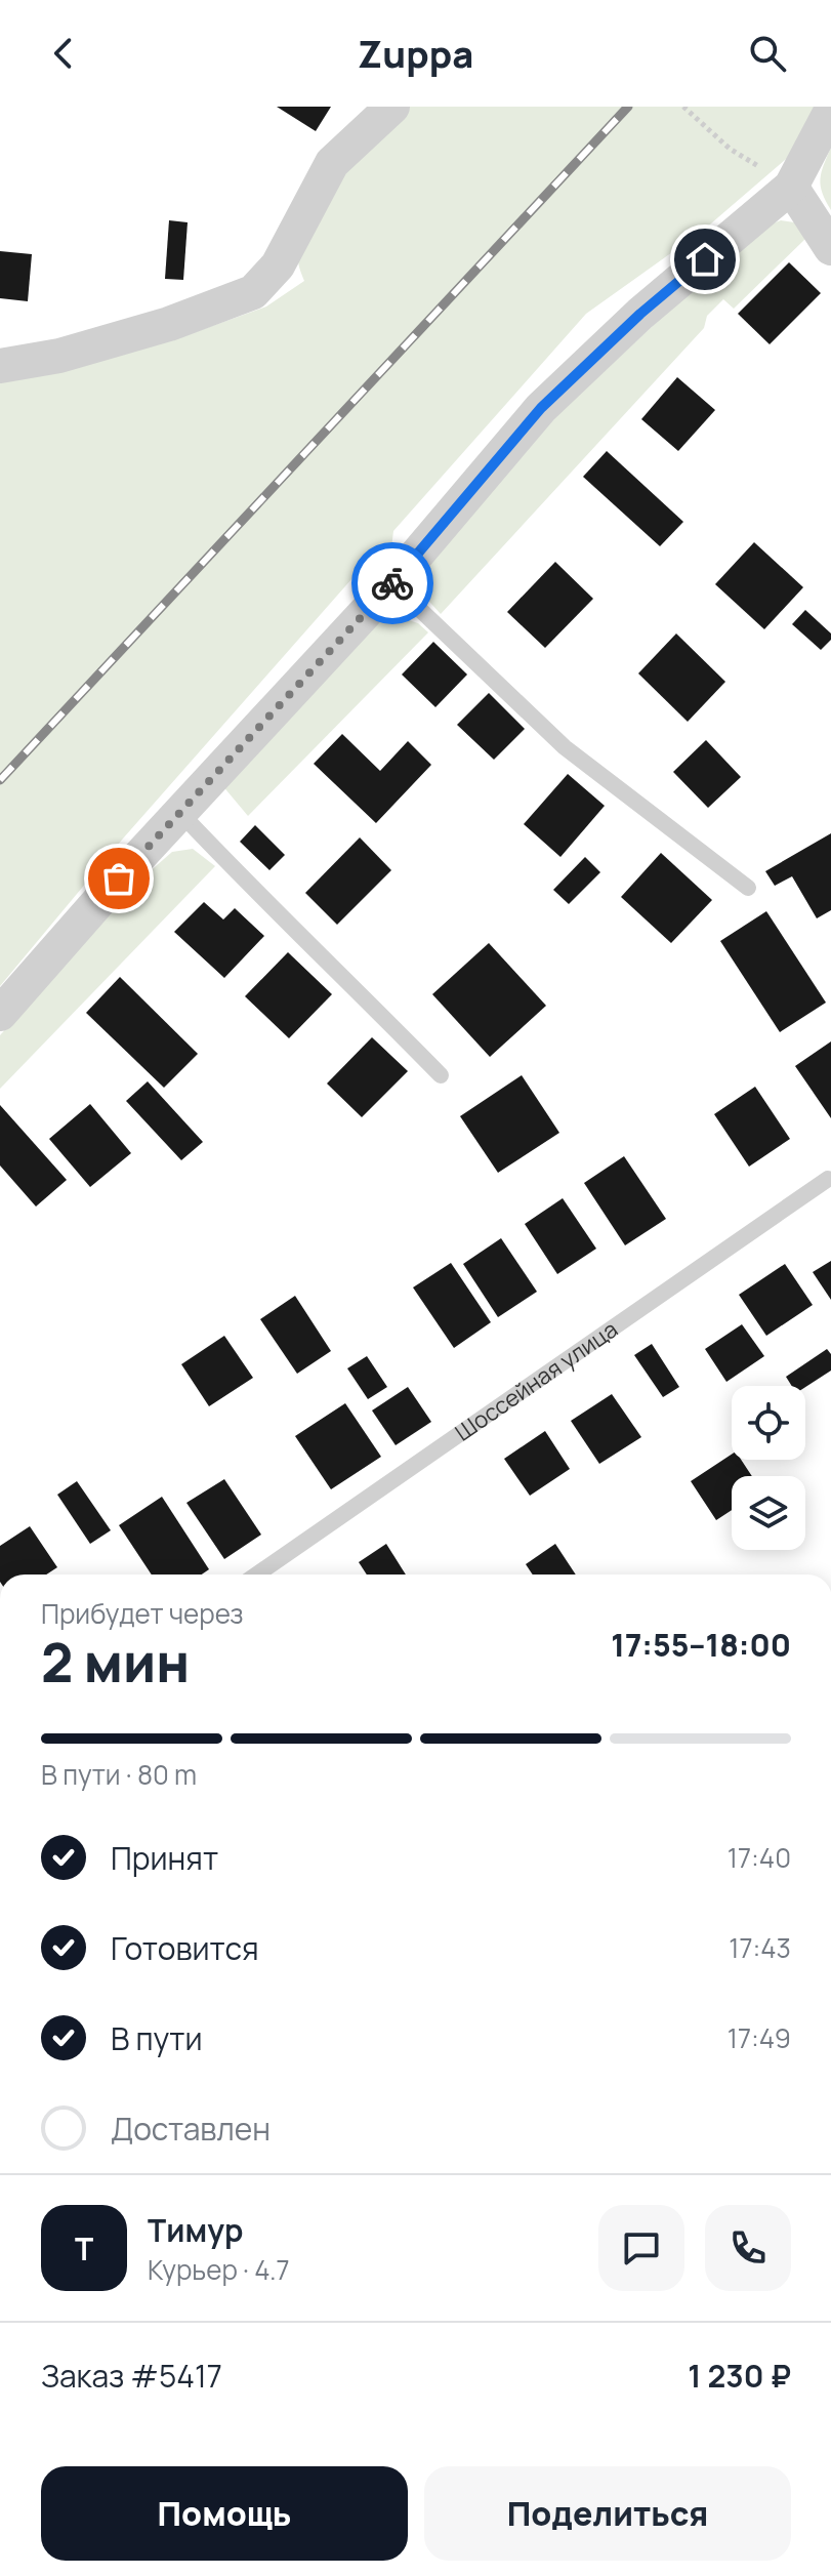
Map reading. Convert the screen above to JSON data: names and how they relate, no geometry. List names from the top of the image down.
{
  "streets": {
    "lane": ["Шоссейная улица"]
  },
  "page": {
    "header": "Zuppa",
    "heading": ["2 мин", "Прибудет через", "17:55–18:00"],
    "panel": [
      "Тимур",
      "Курьер · 4.7",
      "Заказ #5417",
      "1 230 ₽"
    ],
    "bar": "В пути · 80 m",
    "list": [
      ["Принят", "17:40"],
      ["Готовится", "17:43"],
      ["В пути", "17:49"],
      "Доставлен"
    ],
    "round": "Т",
    "buttons": ["Помощь", "Поделиться"]
  }
}
